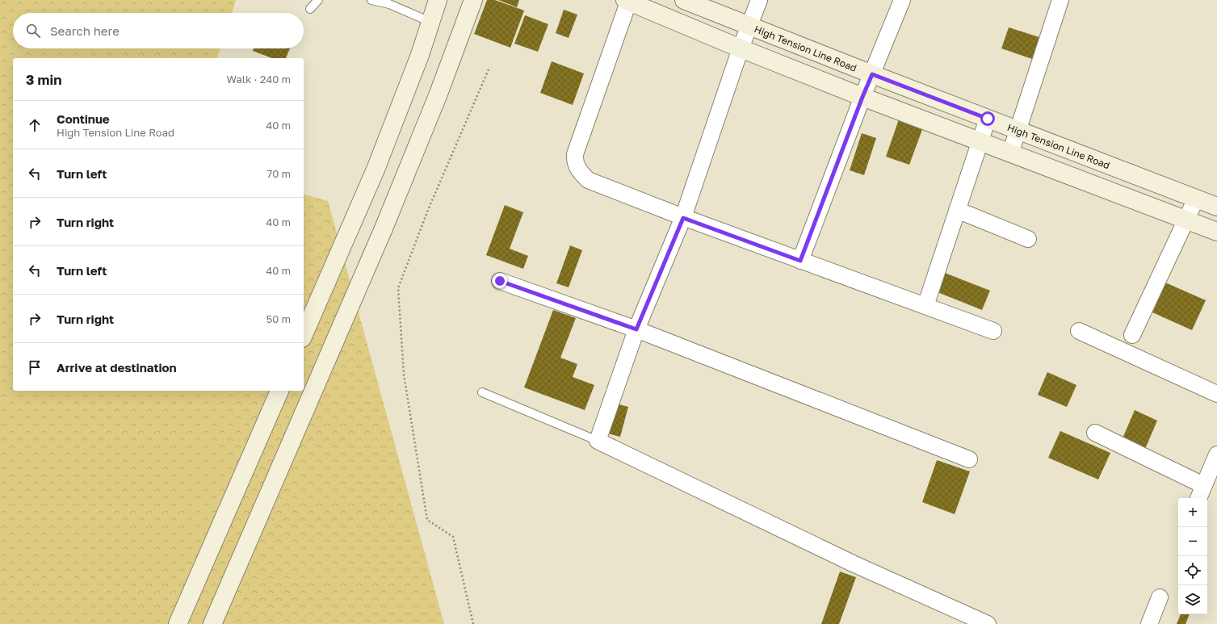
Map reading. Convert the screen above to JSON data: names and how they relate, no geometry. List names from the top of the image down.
{
  "streets": {
    "main road": ["High Tension Line Road"]
  },
  "page": {
    "search": "Search here",
    "heading": ["3 min", "Walk · 240 m"],
    "list": [
      ["Continue", "High Tension Line Road", "40 m"],
      ["Turn left", "70 m"],
      ["Turn right", "40 m"],
      ["Turn left", "40 m"],
      ["Turn right", "50 m"],
      "Arrive at destination"
    ],
    "map_buttons": ["+", "−"]
  }
}
